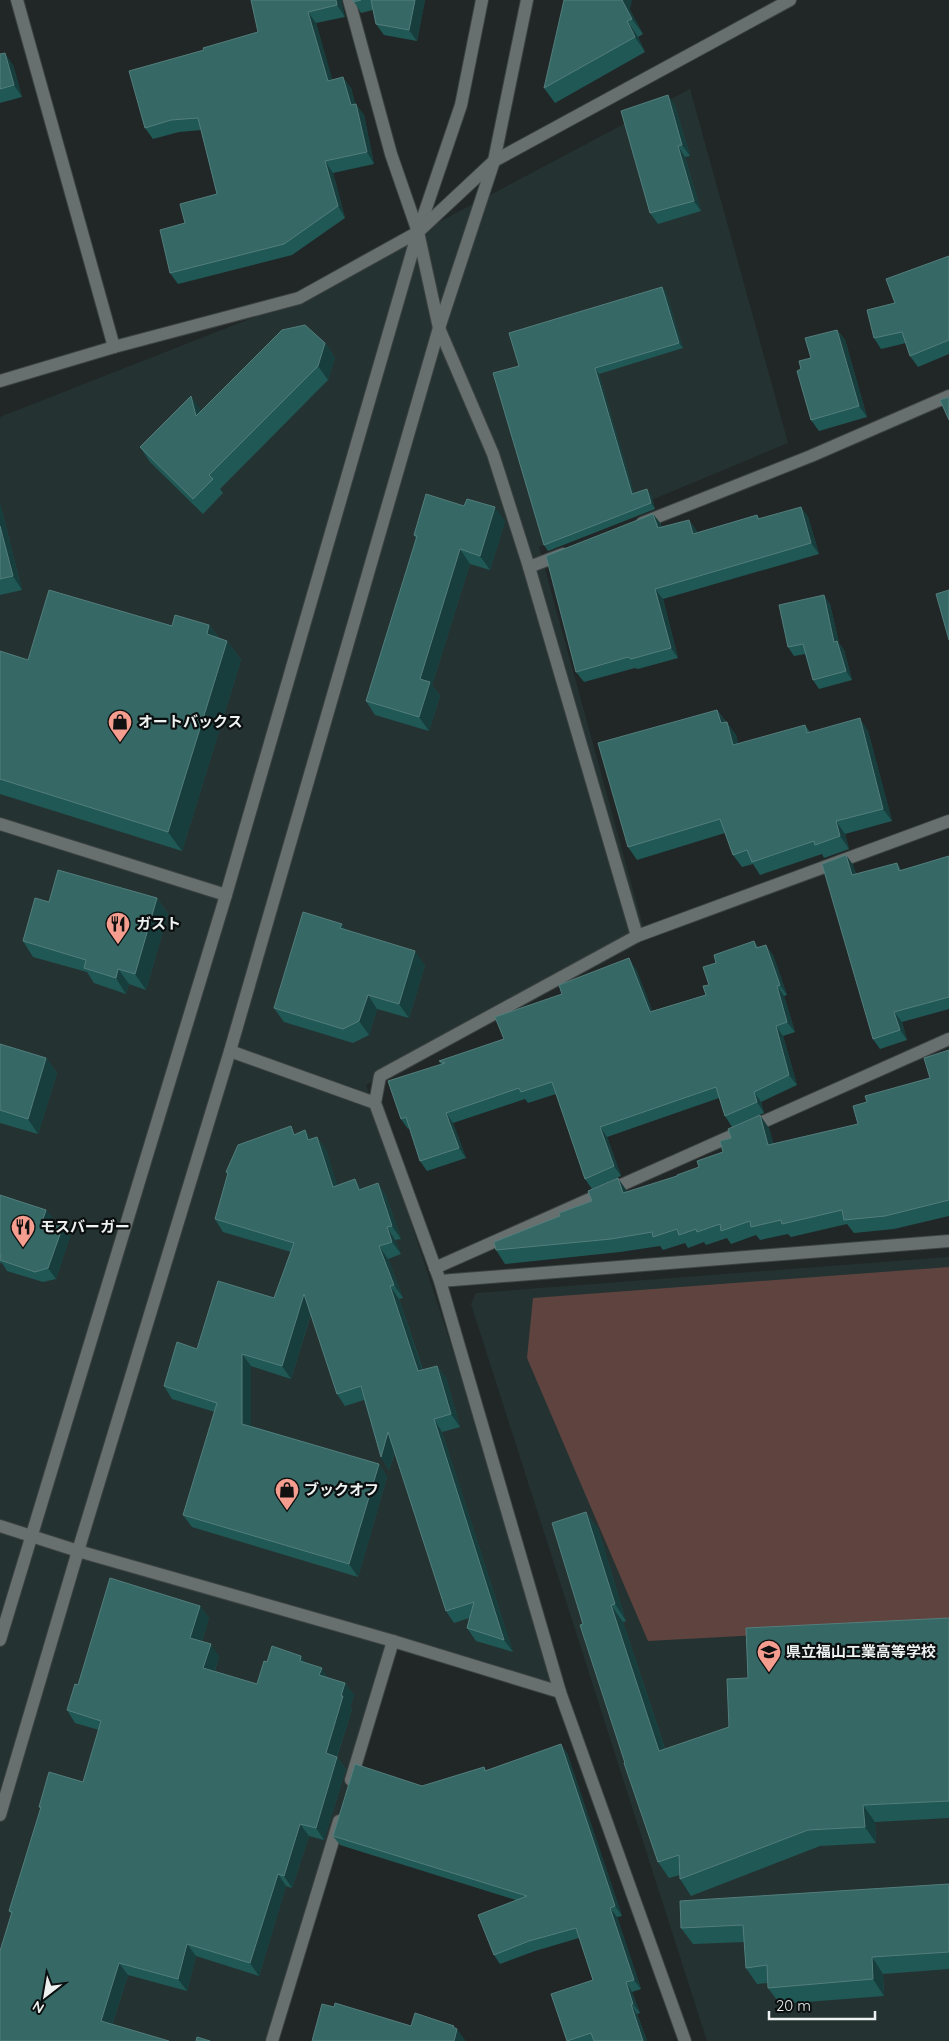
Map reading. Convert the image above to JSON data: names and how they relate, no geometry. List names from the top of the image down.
{
  "places": {
    "shop": ["オートバックス", "ブックオフ"],
    "restaurant": ["ガスト", "モスバーガー"],
    "school or university": ["県立福山工業高等学校"]
  },
  "scale_bar": "20 m",
  "north": "bottom left"
}
